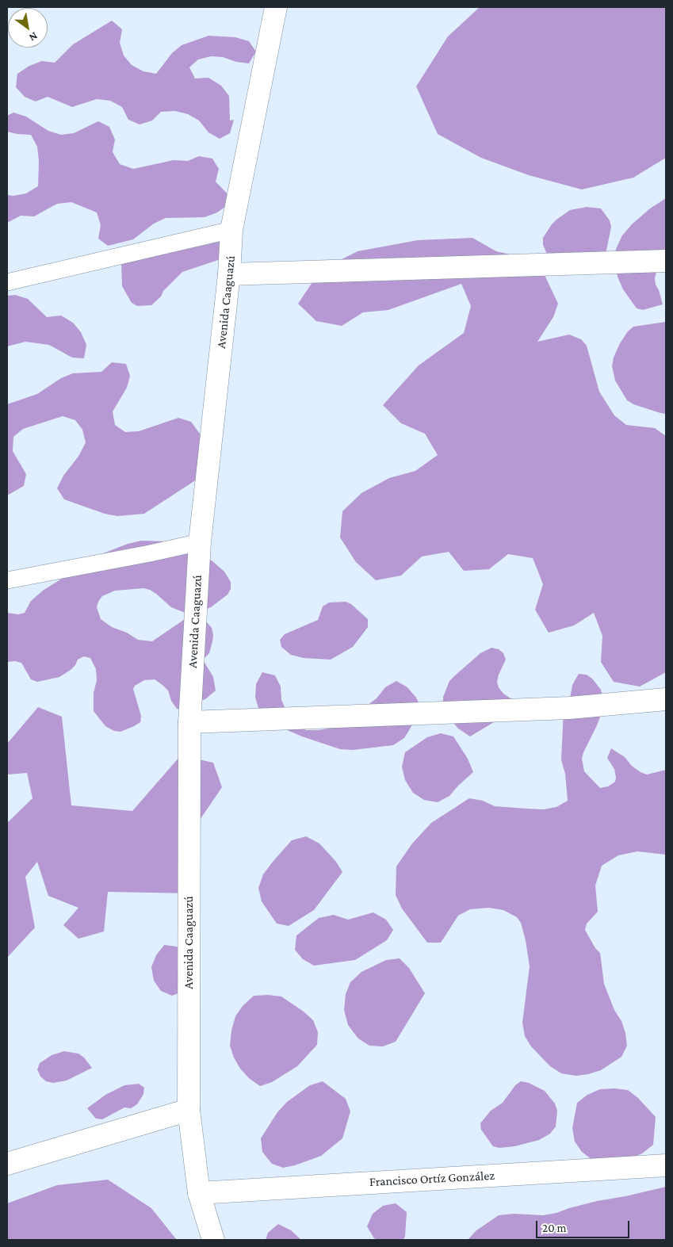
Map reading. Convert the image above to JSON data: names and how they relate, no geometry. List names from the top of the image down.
{
  "streets": {
    "street": ["Avenida Caaguazú", "Francisco Ortíz González"]
  },
  "crossings": [
    ["Avenida Caaguazú", "Francisco Ortíz González"]
  ],
  "scale_bar": "20 m",
  "north": "bottom right"
}
